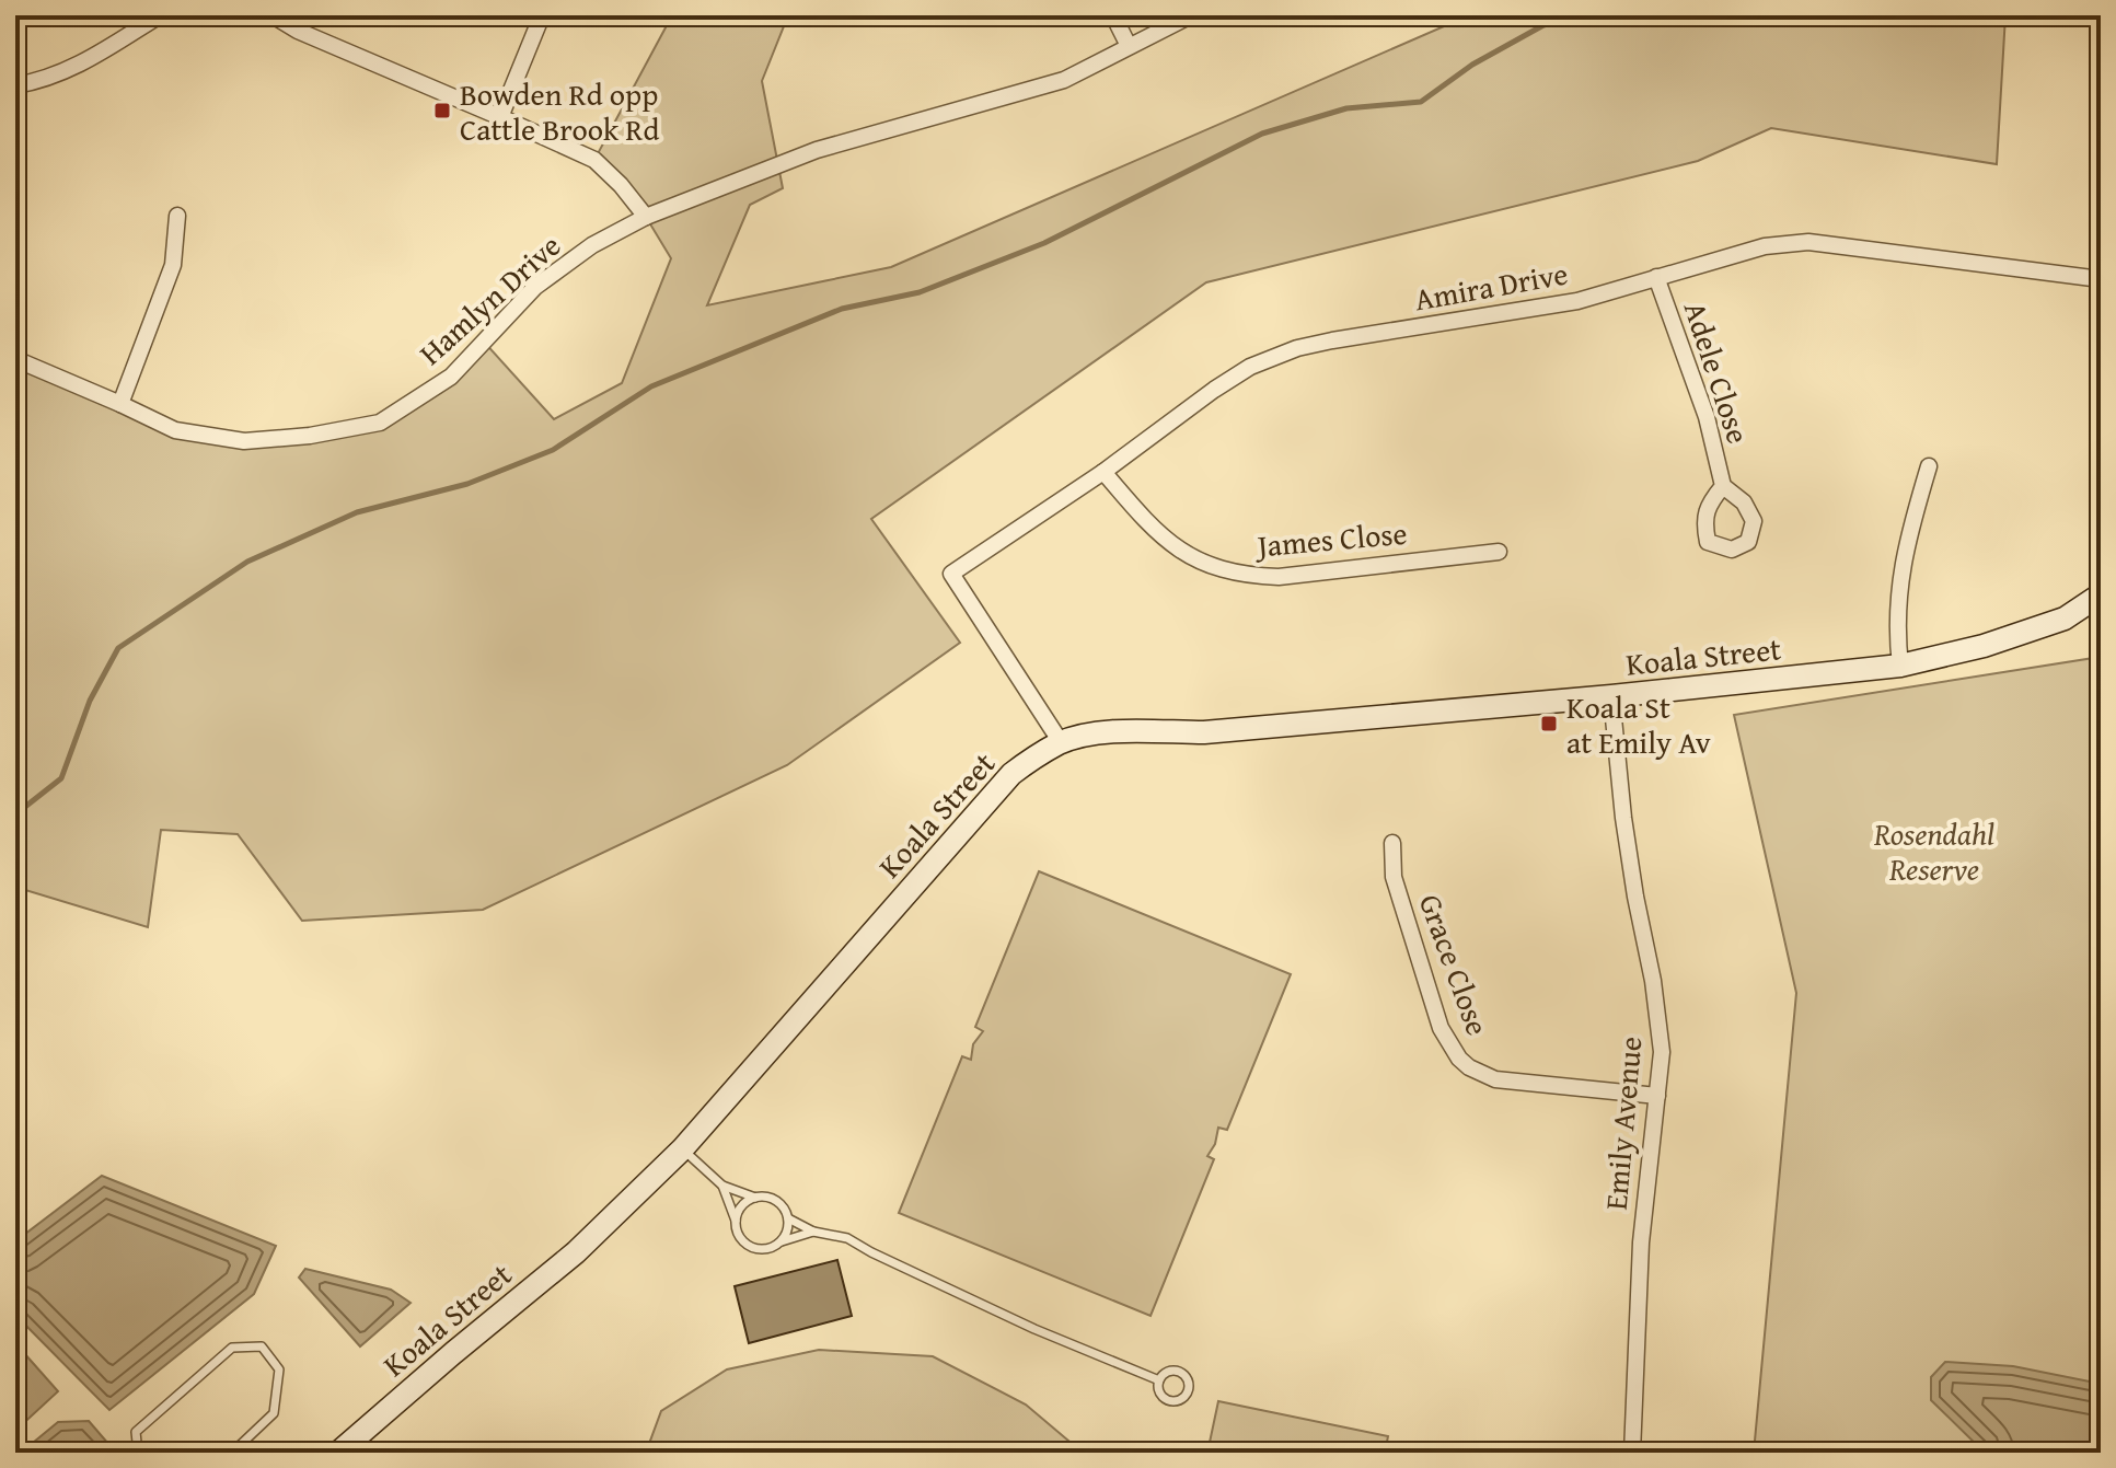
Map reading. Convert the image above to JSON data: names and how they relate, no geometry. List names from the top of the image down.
{
  "streets": {
    "street": [
      "Amira Drive",
      "Hamlyn Drive",
      "Adele Close",
      "James Close",
      "Koala Street",
      "Grace Close",
      "Emily Avenue"
    ]
  },
  "crossings": [
    ["Amira Drive", "Adele Close"],
    ["Amira Drive", "James Close"],
    ["Amira Drive", "Koala Street"],
    ["Koala Street", "Emily Avenue"],
    ["Grace Close", "Emily Avenue"]
  ],
  "parks": ["Rosendahl Reserve"],
  "places": {
    "transit": ["Bowden Rd opp Cattle Brook Rd", "Koala St at Emily Av"]
  }
}
